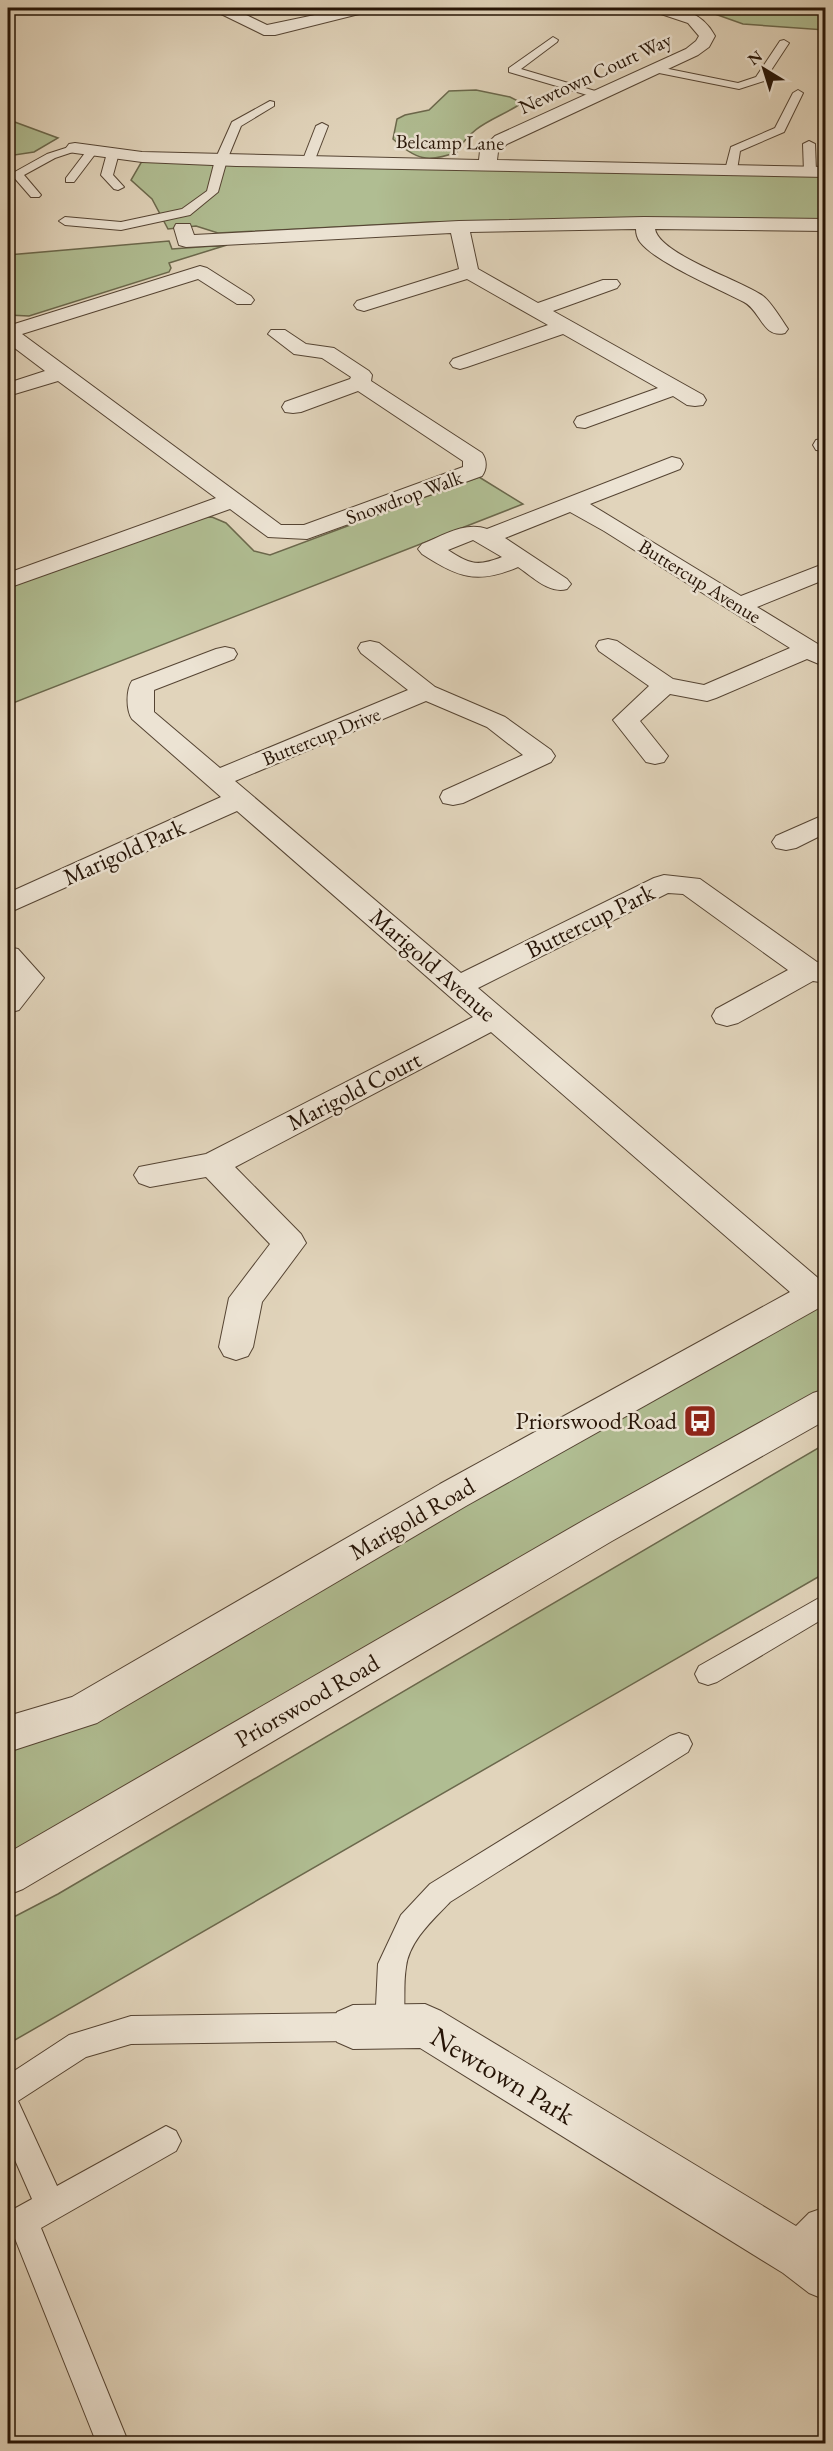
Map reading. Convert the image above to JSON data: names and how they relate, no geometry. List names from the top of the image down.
{
  "streets": {
    "street": [
      "Newtown Court Way",
      "Belcamp Lane",
      "Snowdrop Walk",
      "Buttercup Avenue",
      "Buttercup Drive",
      "Marigold Park",
      "Buttercup Park",
      "Marigold Avenue",
      "Marigold Court",
      "Marigold Road",
      "Priorswood Road",
      "Newtown Park"
    ]
  },
  "crossings": [
    ["Newtown Court Way", "Belcamp Lane"],
    ["Buttercup Drive", "Marigold Avenue"],
    ["Marigold Park", "Marigold Avenue"],
    ["Buttercup Park", "Marigold Avenue"],
    ["Marigold Avenue", "Marigold Court"],
    ["Marigold Avenue", "Marigold Road"]
  ],
  "places": {
    "bus stop": ["Priorswood Road"]
  },
  "north": "top left"
}
